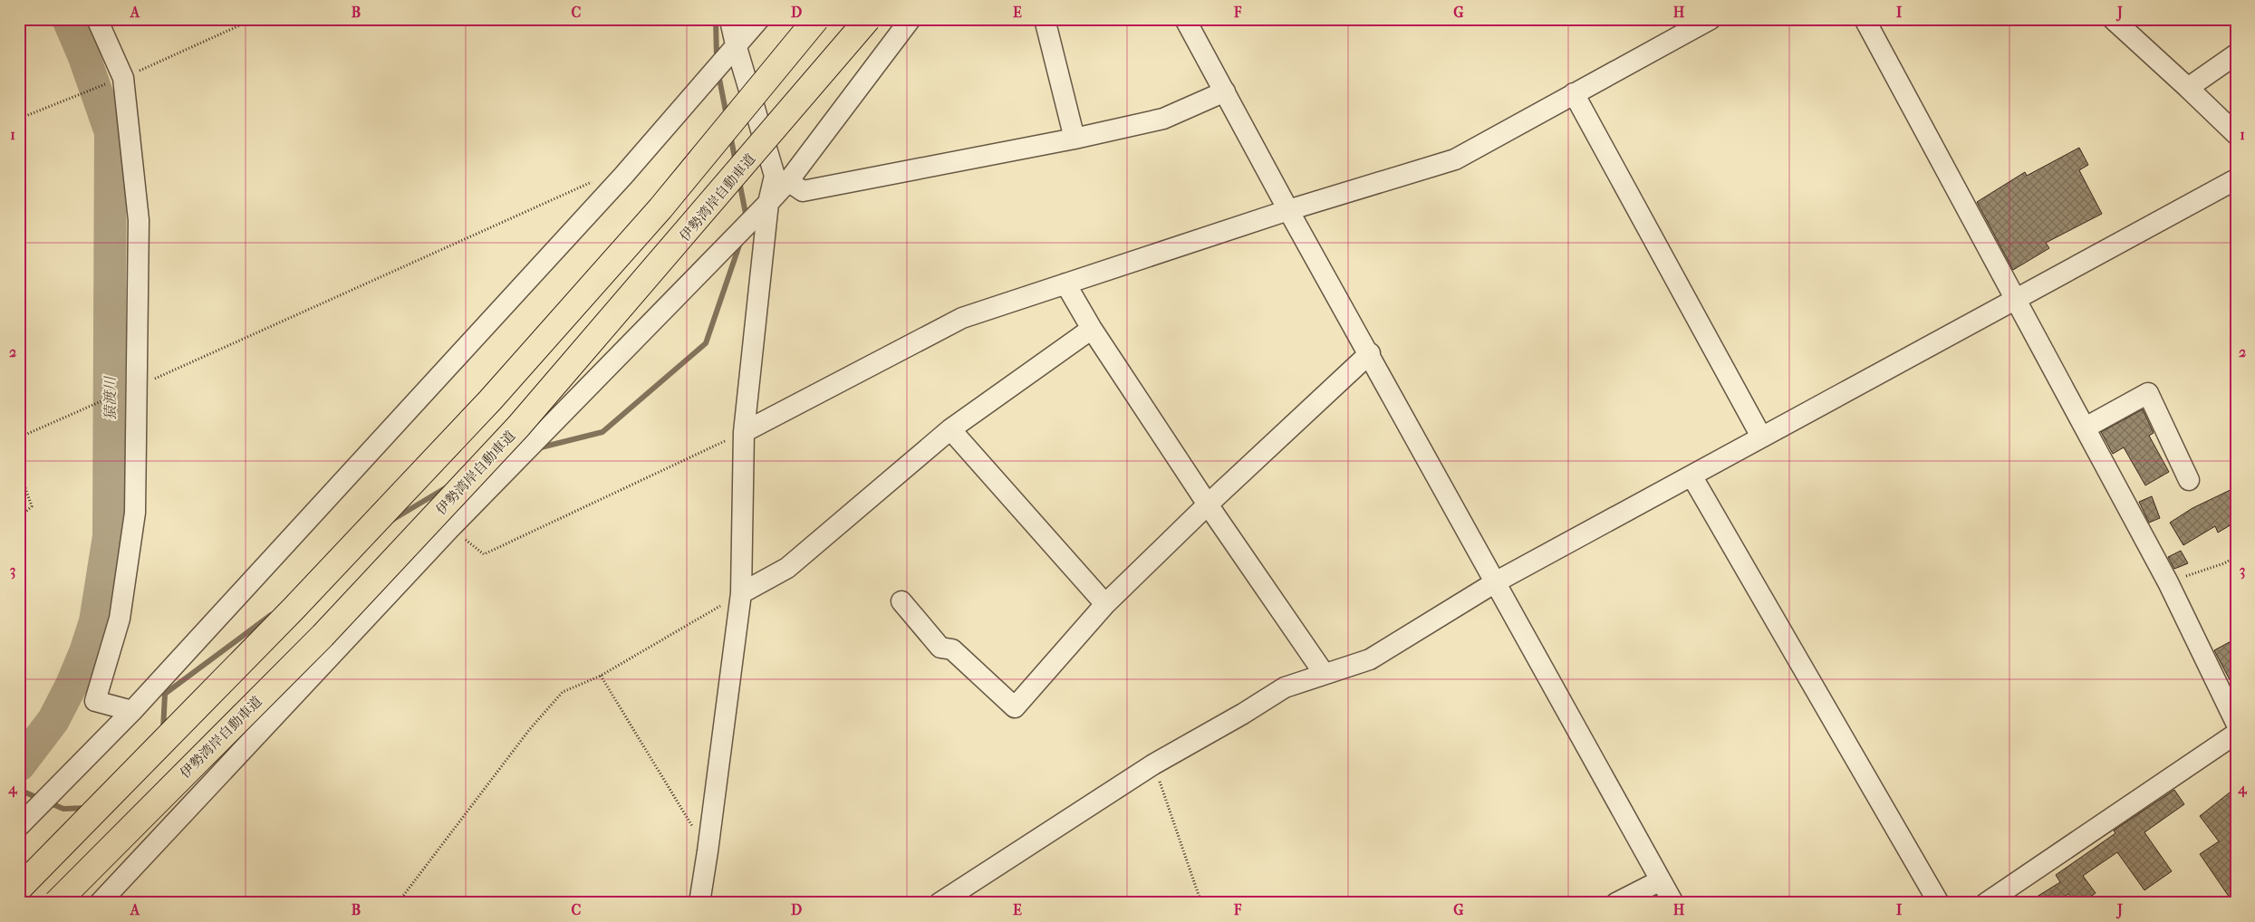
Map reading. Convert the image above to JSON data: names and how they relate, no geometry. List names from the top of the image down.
{
  "streets": {
    "highway": ["伊勢湾岸自動車道"]
  },
  "water": ["猿渡川"],
  "grid": {
    "columns": [
      "A",
      "B",
      "C",
      "D",
      "E",
      "F",
      "G",
      "H",
      "I",
      "J"
    ],
    "rows": [
      "1",
      "2",
      "3",
      "4"
    ]
  }
}
